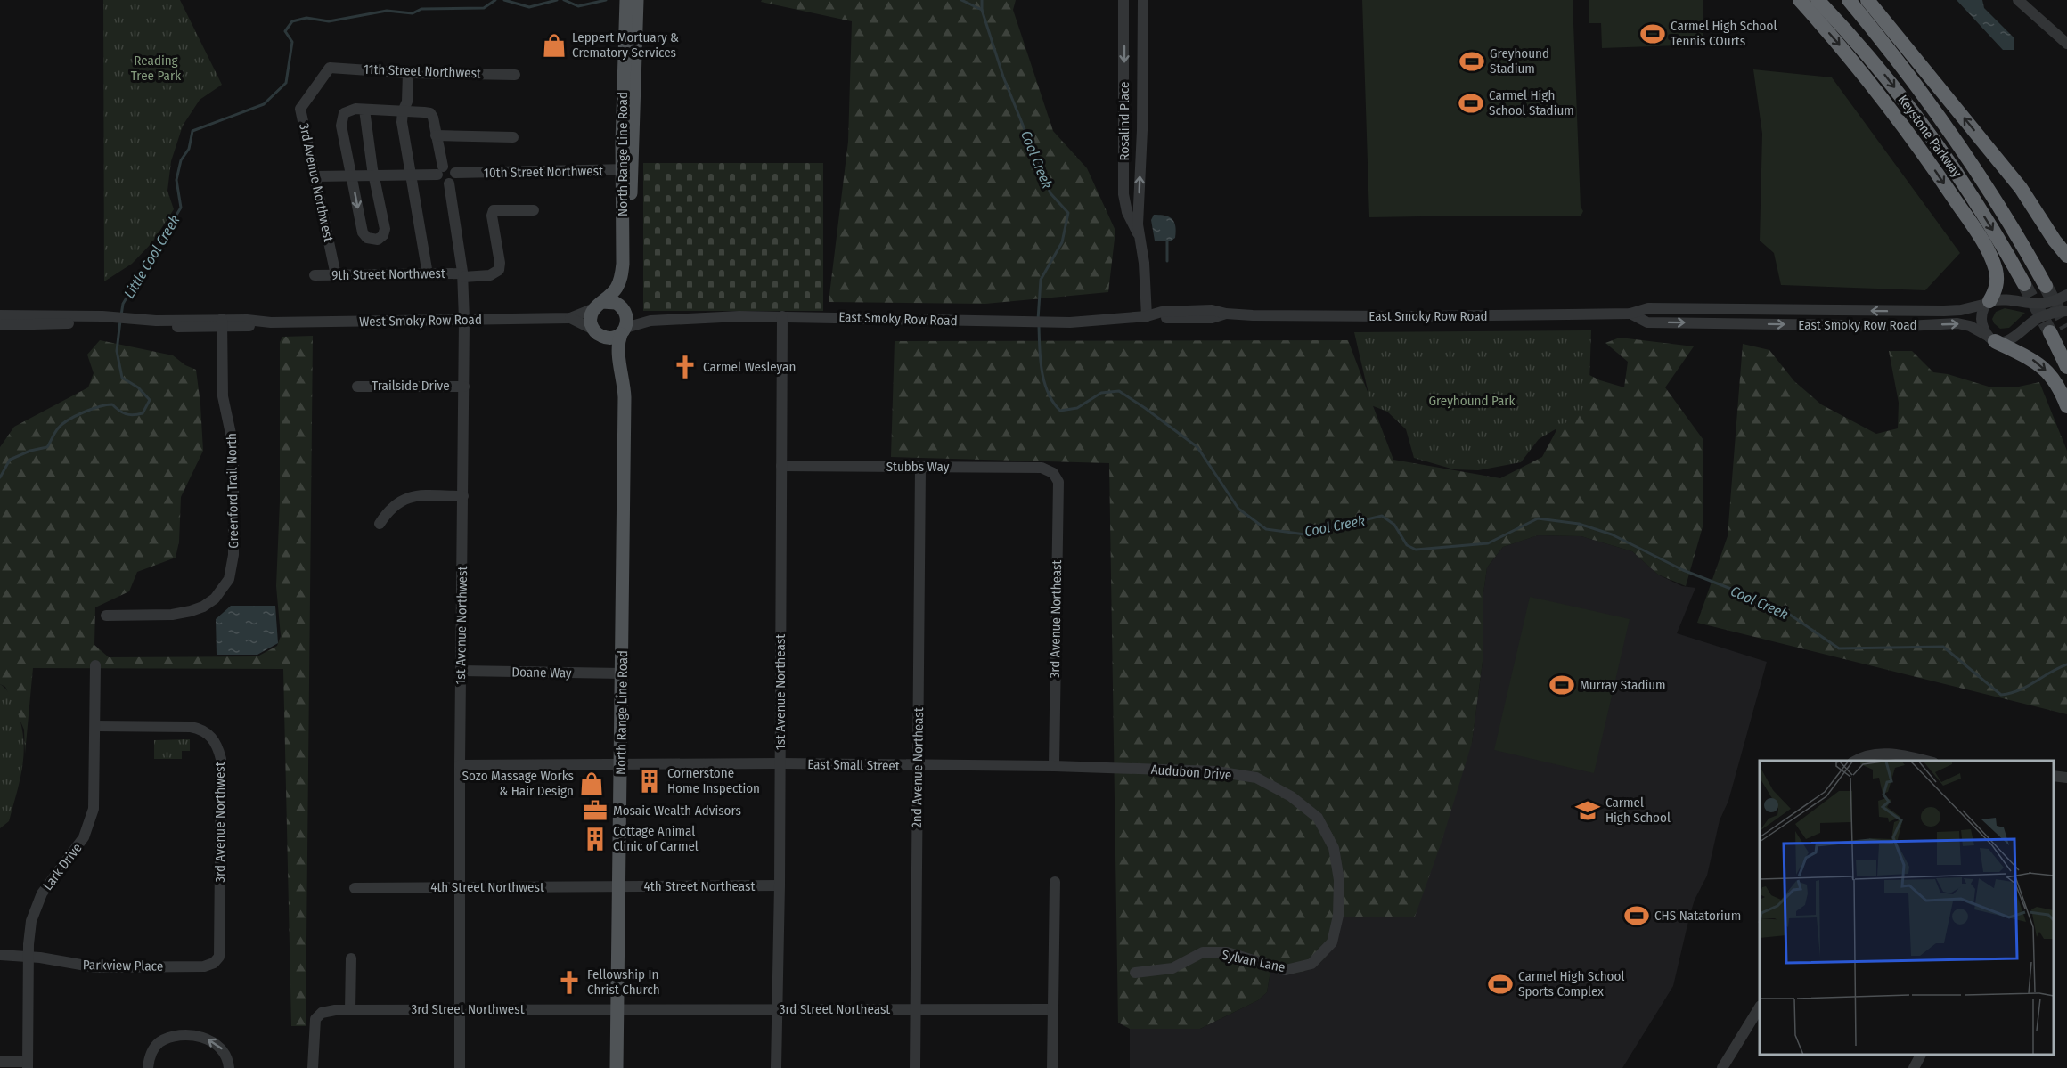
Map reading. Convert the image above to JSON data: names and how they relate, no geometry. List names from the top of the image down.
{
  "streets": {
    "highway": ["Keystone Parkway"],
    "main road": ["North Range Line Road"],
    "street": [
      "11th Street Northwest",
      "Rosalind Place",
      "10th Street Northwest",
      "3rd Avenue Northwest",
      "9th Street Northwest",
      "East Smoky Row Road",
      "West Smoky Row Road",
      "Trailside Drive",
      "Stubbs Way",
      "Greenford Trail North",
      "3rd Avenue Northeast",
      "1st Avenue Northwest",
      "Doane Way",
      "1st Avenue Northeast",
      "East Small Street",
      "2nd Avenue Northeast",
      "Audubon Drive",
      "Lark Drive",
      "4th Street Northeast",
      "4th Street Northwest",
      "Sylvan Lane",
      "Parkview Place",
      "3rd Street Northwest",
      "3rd Street Northeast"
    ]
  },
  "crossings": [
    ["11th Street Northwest", "3rd Avenue Northwest"],
    ["Rosalind Place", "East Smoky Row Road"],
    ["North Range Line Road", "10th Street Northwest"],
    ["North Range Line Road", "East Smoky Row Road"],
    ["North Range Line Road", "West Smoky Row Road"],
    ["North Range Line Road", "Doane Way"],
    ["North Range Line Road", "East Small Street"],
    ["North Range Line Road", "4th Street Northeast"],
    ["North Range Line Road", "4th Street Northwest"],
    ["North Range Line Road", "3rd Street Northwest"],
    ["North Range Line Road", "3rd Street Northeast"],
    ["10th Street Northwest", "1st Avenue Northwest"],
    ["3rd Avenue Northwest", "9th Street Northwest"],
    ["3rd Avenue Northwest", "Lark Drive"],
    ["3rd Avenue Northwest", "Parkview Place"],
    ["9th Street Northwest", "1st Avenue Northwest"],
    ["East Smoky Row Road", "West Smoky Row Road"],
    ["East Smoky Row Road", "1st Avenue Northeast"],
    ["West Smoky Row Road", "Greenford Trail North"],
    ["West Smoky Row Road", "1st Avenue Northwest"],
    ["Trailside Drive", "1st Avenue Northwest"],
    ["Stubbs Way", "3rd Avenue Northeast"],
    ["Stubbs Way", "1st Avenue Northeast"],
    ["Stubbs Way", "2nd Avenue Northeast"],
    ["3rd Avenue Northeast", "East Small Street"],
    ["3rd Avenue Northeast", "Audubon Drive"],
    ["1st Avenue Northwest", "Doane Way"],
    ["1st Avenue Northwest", "East Small Street"],
    ["1st Avenue Northwest", "4th Street Northwest"],
    ["1st Avenue Northwest", "3rd Street Northwest"],
    ["1st Avenue Northeast", "East Small Street"],
    ["1st Avenue Northeast", "4th Street Northeast"],
    ["1st Avenue Northeast", "3rd Street Northeast"],
    ["East Small Street", "2nd Avenue Northeast"],
    ["East Small Street", "Audubon Drive"],
    ["2nd Avenue Northeast", "3rd Street Northeast"],
    ["Audubon Drive", "Sylvan Lane"],
    ["Lark Drive", "Parkview Place"],
    ["4th Street Northeast", "4th Street Northwest"],
    ["3rd Street Northwest", "3rd Street Northeast"]
  ],
  "water": ["Cool Creek", "Little Cool Creek"],
  "parks": ["Reading Tree Park", "Greyhound Park"],
  "places": {
    "sports": [
      "Carmel High School Tennis COurts",
      "Greyhound Stadium",
      "Carmel High School Stadium",
      "Murray Stadium",
      "CHS Natatorium",
      "Carmel High School Sports Complex"
    ],
    "shop": ["Leppert Mortuary & Crematory Services", "Sozo Massage Works & Hair Design"],
    "church": ["Carmel Wesleyan", "Fellowship In Christ Church"],
    "building": ["Cornerstone Home Inspection", "Cottage Animal Clinic of Carmel"],
    "office": ["Mosaic Wealth Advisors"],
    "school or university": ["Carmel High School"]
  }
}
